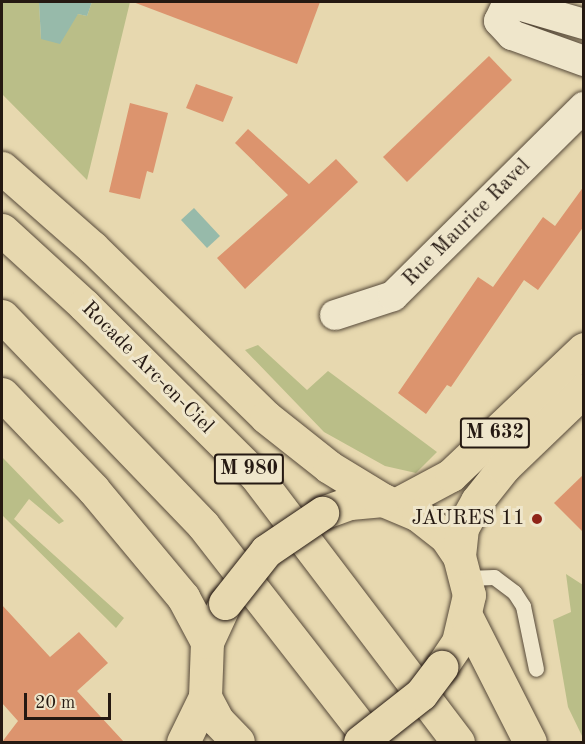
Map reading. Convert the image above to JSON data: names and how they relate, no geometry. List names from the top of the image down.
{
  "streets": {
    "main road": ["Rocade Arc-en-Ciel", "M 632", "M 980"],
    "street": ["Rue Maurice Ravel"]
  },
  "places": ["JAURES 11"],
  "scale_bar": "20 m"
}
